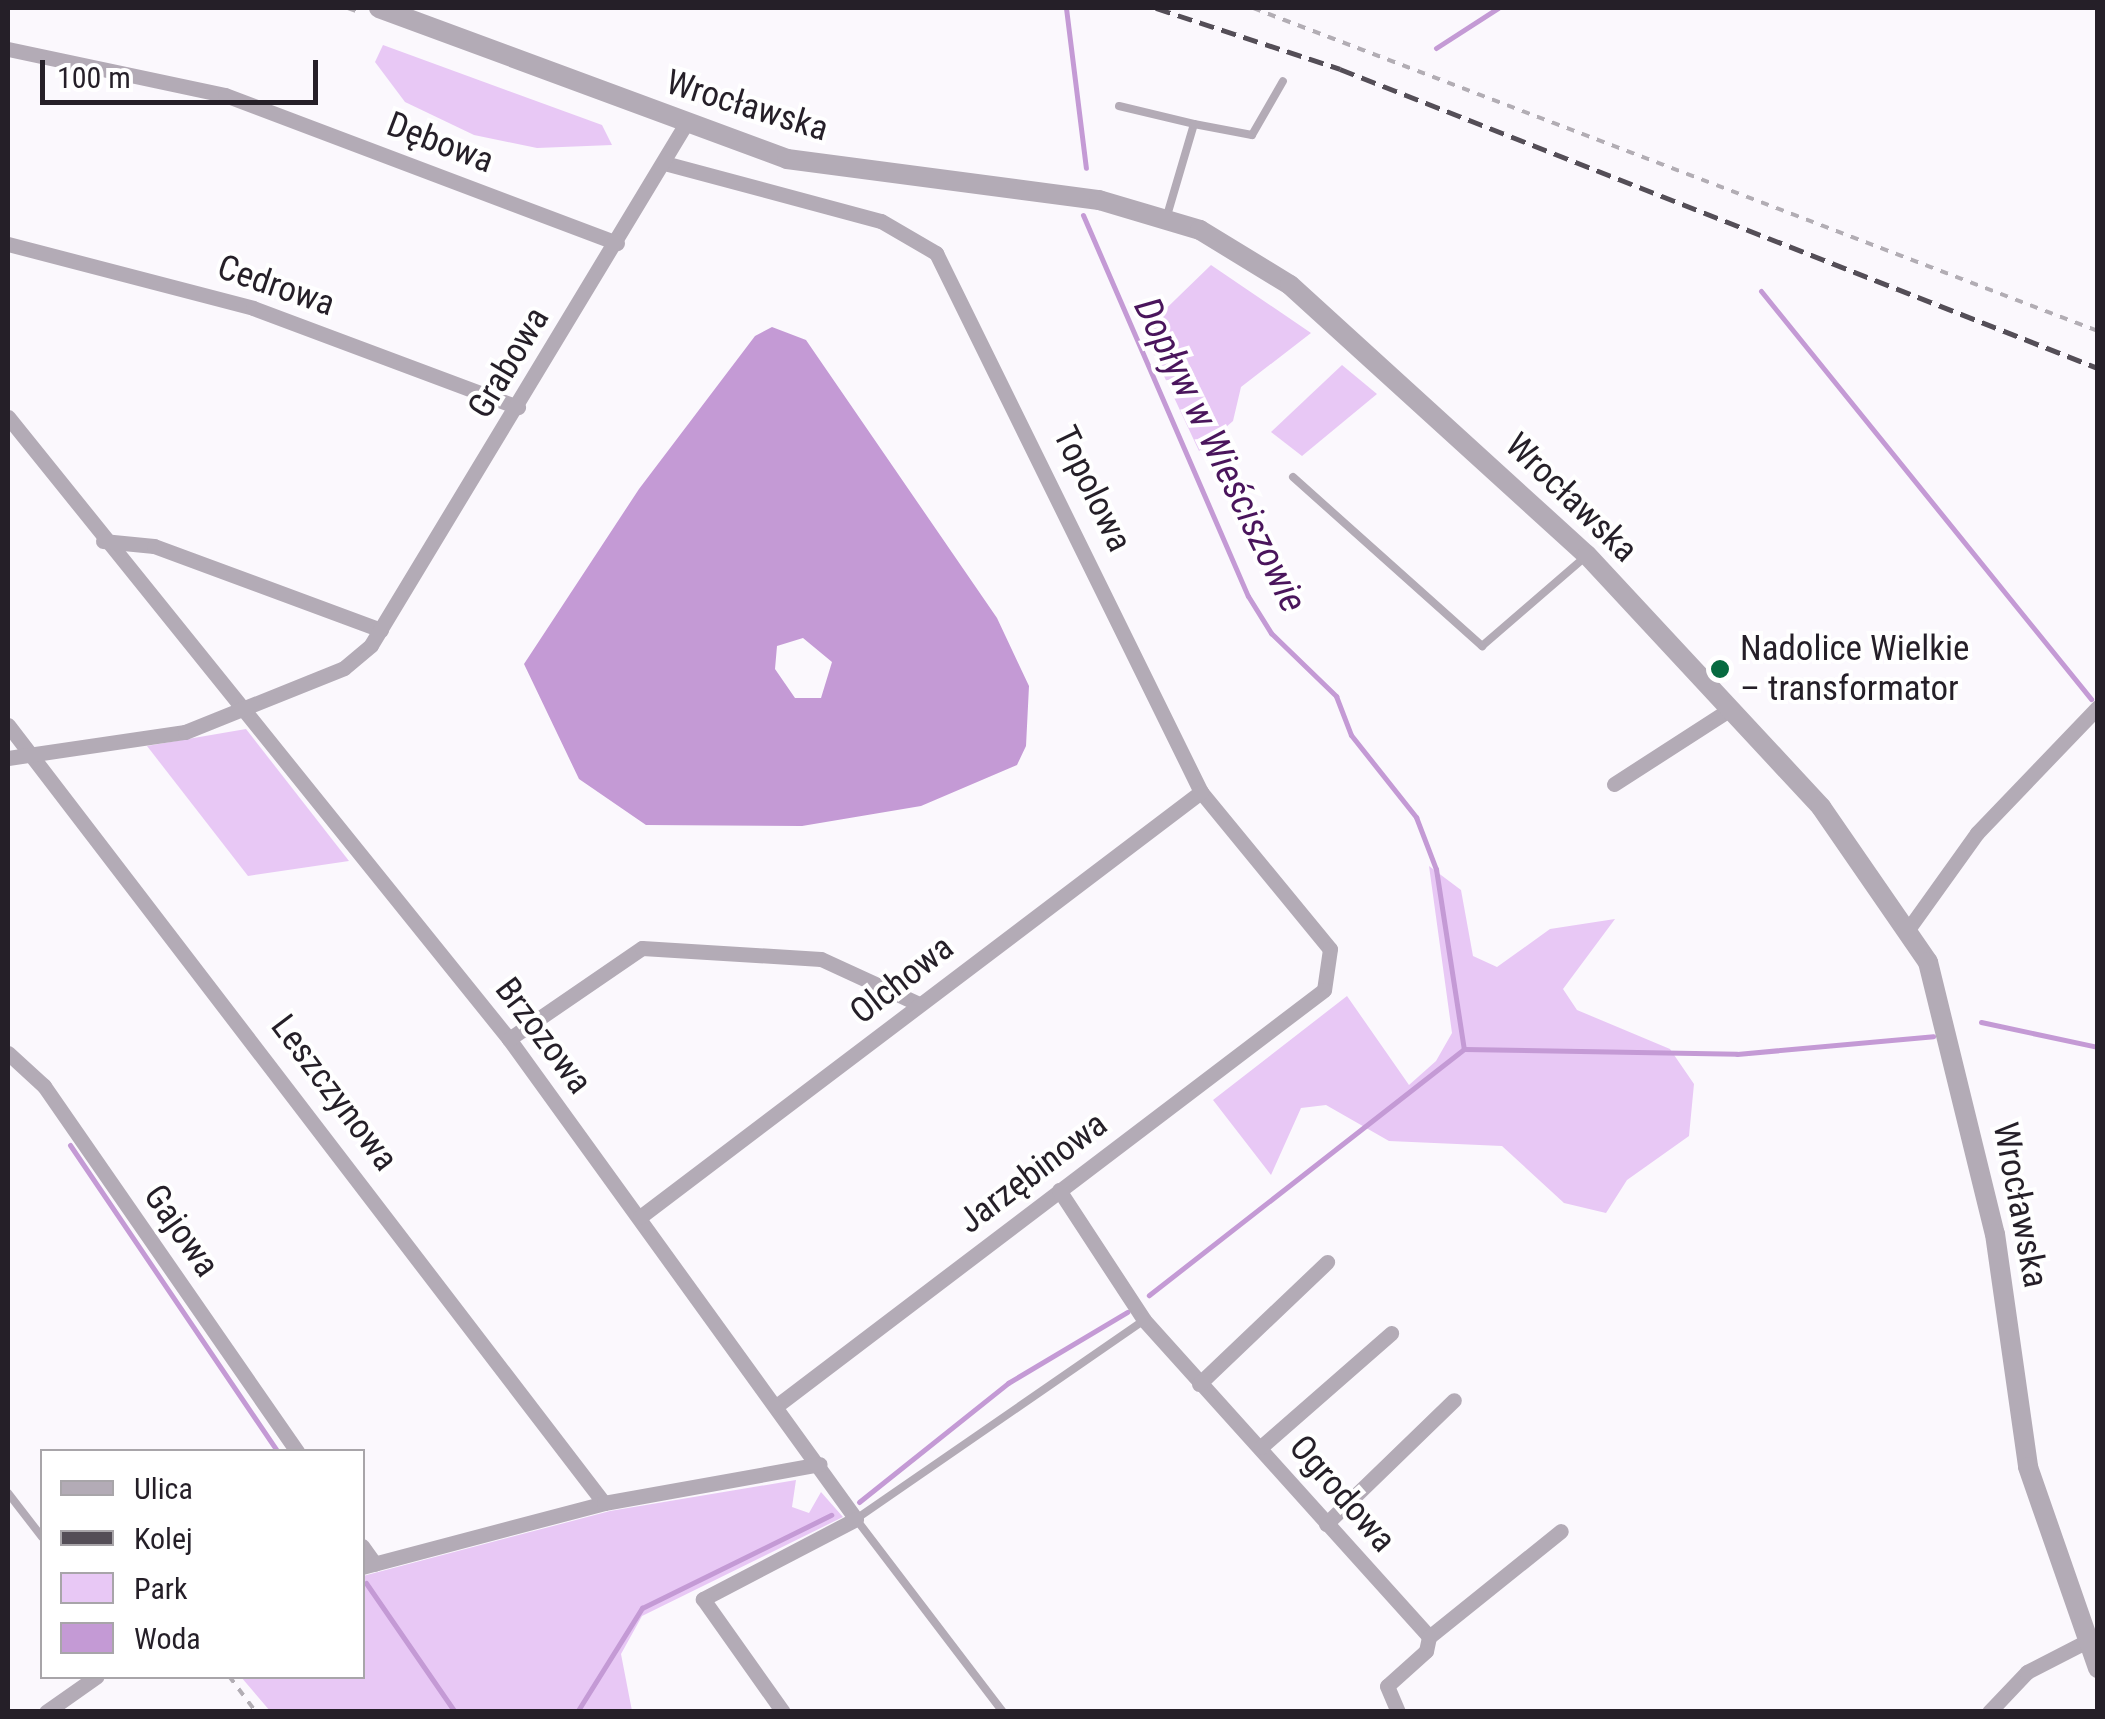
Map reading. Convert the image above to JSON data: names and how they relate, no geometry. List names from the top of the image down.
{
  "streets": {
    "street": [
      "Wrocławska",
      "Dębowa",
      "Cedrowa",
      "Grabowa",
      "Topolowa",
      "Olchowa",
      "Brzozowa",
      "Leszczynowa",
      "Jarzębinowa",
      "Gajowa",
      "Ogrodowa"
    ]
  },
  "crossings": [
    ["Wrocławska", "Grabowa"],
    ["Dębowa", "Grabowa"],
    ["Cedrowa", "Grabowa"],
    ["Grabowa", "Topolowa"],
    ["Grabowa", "Brzozowa"],
    ["Grabowa", "Leszczynowa"],
    ["Topolowa", "Olchowa"],
    ["Topolowa", "Jarzębinowa"],
    ["Olchowa", "Brzozowa"],
    ["Brzozowa", "Jarzębinowa"],
    ["Jarzębinowa", "Ogrodowa"]
  ],
  "water": ["Dopływ w Wieściszowie"],
  "places": ["Nadolice Wielkie – transformator"],
  "legend": [
    "Ulica",
    "Kolej",
    "Park",
    "Woda"
  ],
  "scale_bar": "100 m"
}
